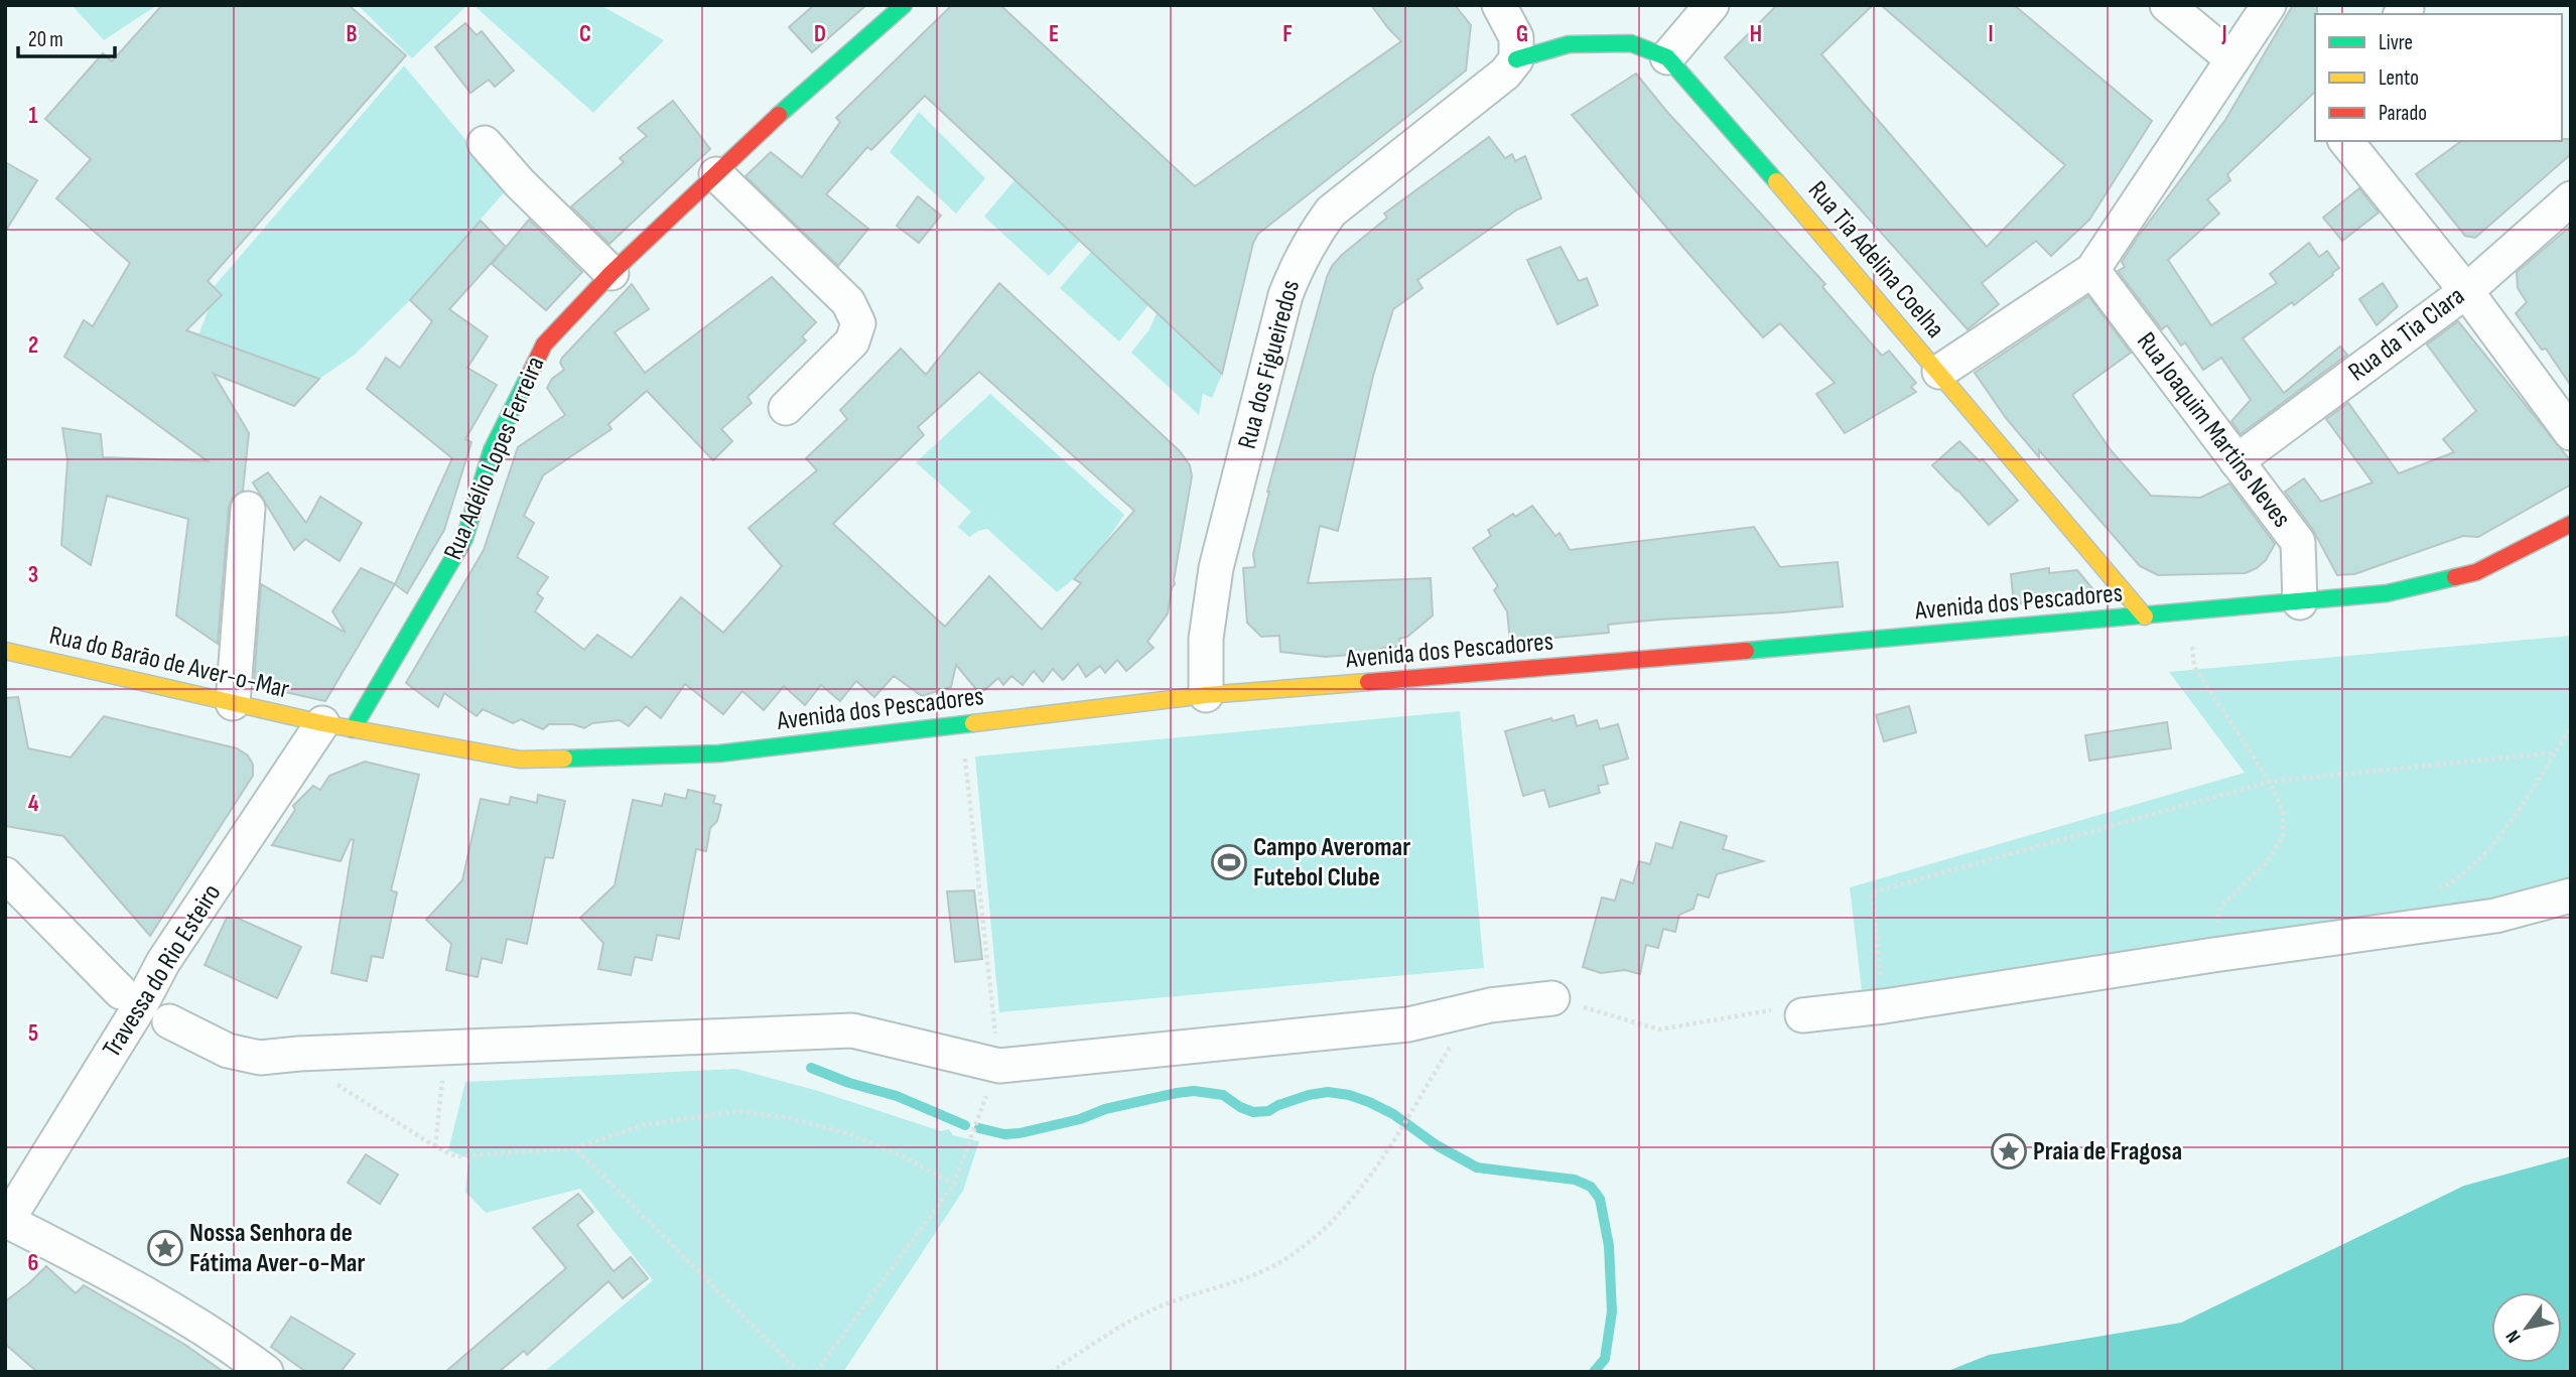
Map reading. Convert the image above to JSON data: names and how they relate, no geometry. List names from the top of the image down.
{
  "streets": {
    "street": [
      "Rua Tia Adelina Coelha",
      "Rua da Tia Clara",
      "Rua dos Figueiredos",
      "Rua Joaquim Martins Neves",
      "Rua Adélio Lopes Ferreira",
      "Avenida dos Pescadores",
      "Rua do Barão de Aver-o-Mar",
      "Travessa do Rio Esteiro"
    ]
  },
  "crossings": [
    ["Rua Tia Adelina Coelha", "Rua dos Figueiredos"],
    ["Rua Tia Adelina Coelha", "Avenida dos Pescadores"],
    ["Rua da Tia Clara", "Rua Joaquim Martins Neves"],
    ["Rua dos Figueiredos", "Avenida dos Pescadores"],
    ["Rua Joaquim Martins Neves", "Avenida dos Pescadores"],
    ["Rua Adélio Lopes Ferreira", "Avenida dos Pescadores"],
    ["Rua Adélio Lopes Ferreira", "Rua do Barão de Aver-o-Mar"],
    ["Rua Adélio Lopes Ferreira", "Travessa do Rio Esteiro"],
    ["Avenida dos Pescadores", "Rua do Barão de Aver-o-Mar"],
    ["Avenida dos Pescadores", "Travessa do Rio Esteiro"],
    ["Rua do Barão de Aver-o-Mar", "Travessa do Rio Esteiro"]
  ],
  "places": {
    "sports": ["Campo Averomar Futebol Clube"],
    "place": ["Praia de Fragosa", "Nossa Senhora de Fátima Aver-o-Mar"]
  },
  "legend": ["Livre", "Lento", "Parado"],
  "scale_bar": "20 m",
  "north": "bottom left",
  "grid": {
    "columns": [
      "B",
      "C",
      "D",
      "E",
      "F",
      "G",
      "H",
      "I",
      "J"
    ],
    "rows": [
      "1",
      "2",
      "3",
      "4",
      "5",
      "6"
    ]
  }
}
